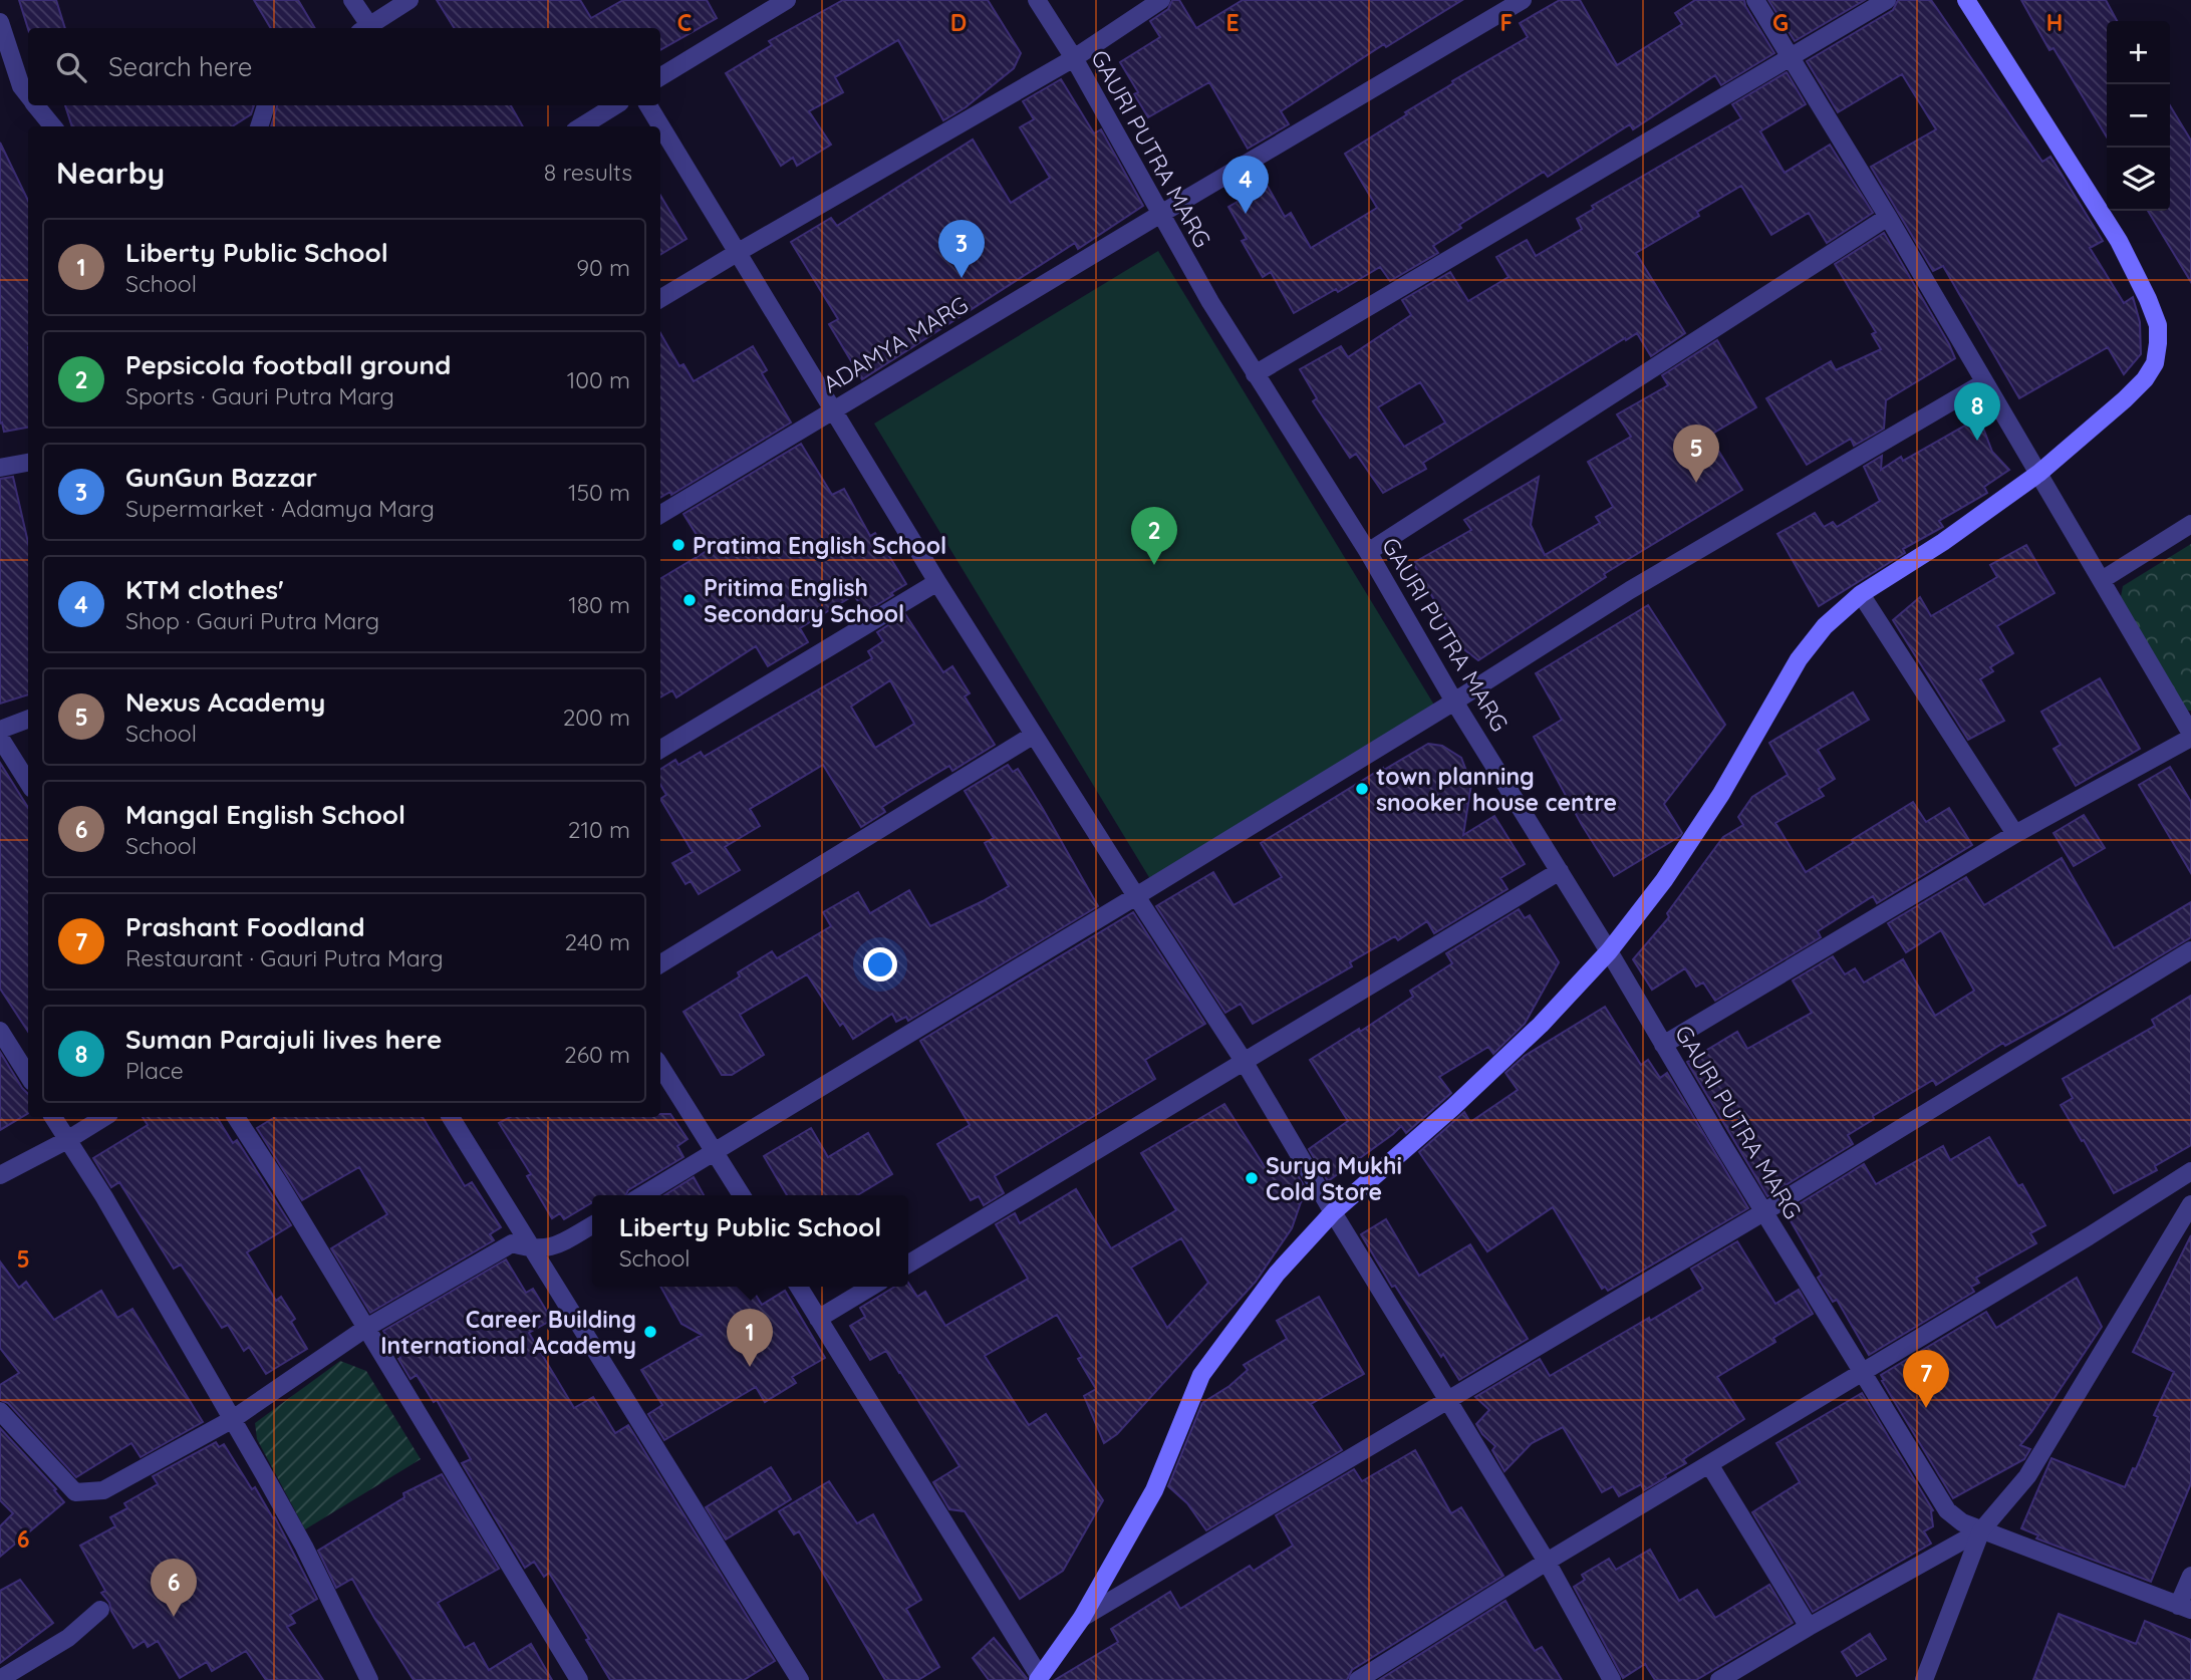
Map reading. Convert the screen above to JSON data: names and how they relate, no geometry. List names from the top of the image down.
{
  "streets": {
    "street": ["GAURI PUTRA MARG", "ADAMYA MARG"]
  },
  "crossings": [
    ["GAURI PUTRA MARG", "ADAMYA MARG"]
  ],
  "places": [
    "Pratima English School",
    "Pritima English Secondary School",
    "town planning snooker house centre",
    "Surya Mukhi Cold Store",
    "Career Building International Academy"
  ],
  "page": {
    "map_buttons": ["+", "−"],
    "search": "Search here",
    "heading": ["Nearby", "8 results"],
    "pins": [
      "4",
      "3",
      "8",
      "5",
      "2",
      "1",
      "7",
      "6"
    ],
    "list": [
      {
        "mark": "1",
        "name": "Liberty Public School",
        "note": "School",
        "value": "90 m"
      },
      {
        "mark": "2",
        "name": "Pepsicola football ground",
        "note": "Sports · Gauri Putra Marg",
        "value": "100 m"
      },
      {
        "mark": "3",
        "name": "GunGun Bazzar",
        "note": "Supermarket · Adamya Marg",
        "value": "150 m"
      },
      {
        "mark": "4",
        "name": "KTM clothes'",
        "note": "Shop · Gauri Putra Marg",
        "value": "180 m"
      },
      {
        "mark": "5",
        "name": "Nexus Academy",
        "note": "School",
        "value": "200 m"
      },
      {
        "mark": "6",
        "name": "Mangal English School",
        "note": "School",
        "value": "210 m"
      },
      {
        "mark": "7",
        "name": "Prashant Foodland",
        "note": "Restaurant · Gauri Putra Marg",
        "value": "240 m"
      },
      {
        "mark": "8",
        "name": "Suman Parajuli lives here",
        "note": "Place",
        "value": "260 m"
      }
    ],
    "popup": ["Liberty Public School", "School"]
  },
  "grid": {
    "columns": [
      "C",
      "D",
      "E",
      "F",
      "G",
      "H"
    ],
    "rows": ["5", "6"]
  }
}
